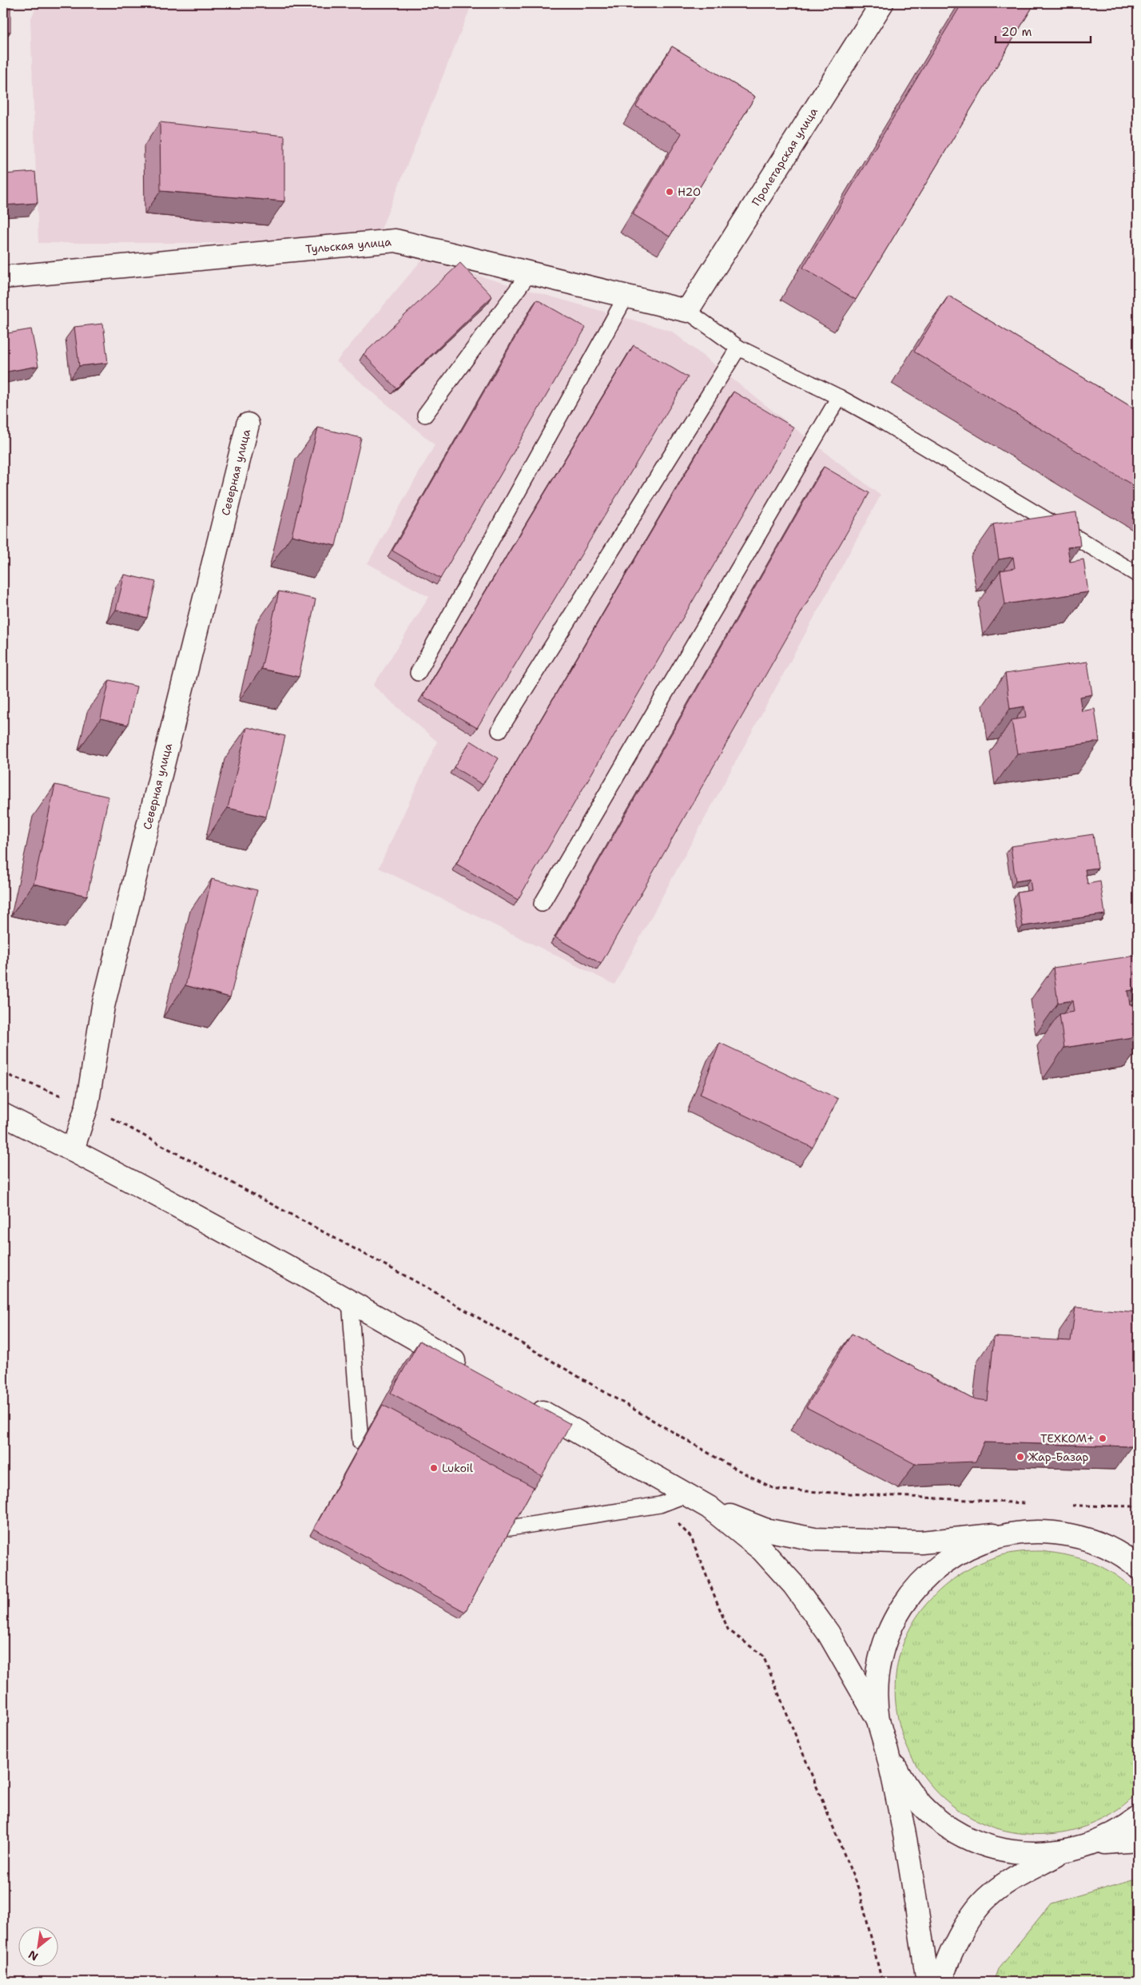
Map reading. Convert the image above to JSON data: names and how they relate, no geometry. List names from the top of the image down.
{
  "streets": {
    "street": ["Пролетарская улица", "Тульская улица", "Северная улица"]
  },
  "crossings": [
    ["Пролетарская улица", "Тульская улица"]
  ],
  "places": [
    "Н2О",
    "ТЕХКОМ+",
    "Жар-Базар",
    "Lukoil"
  ],
  "scale_bar": "20 m",
  "north": "bottom left"
}
